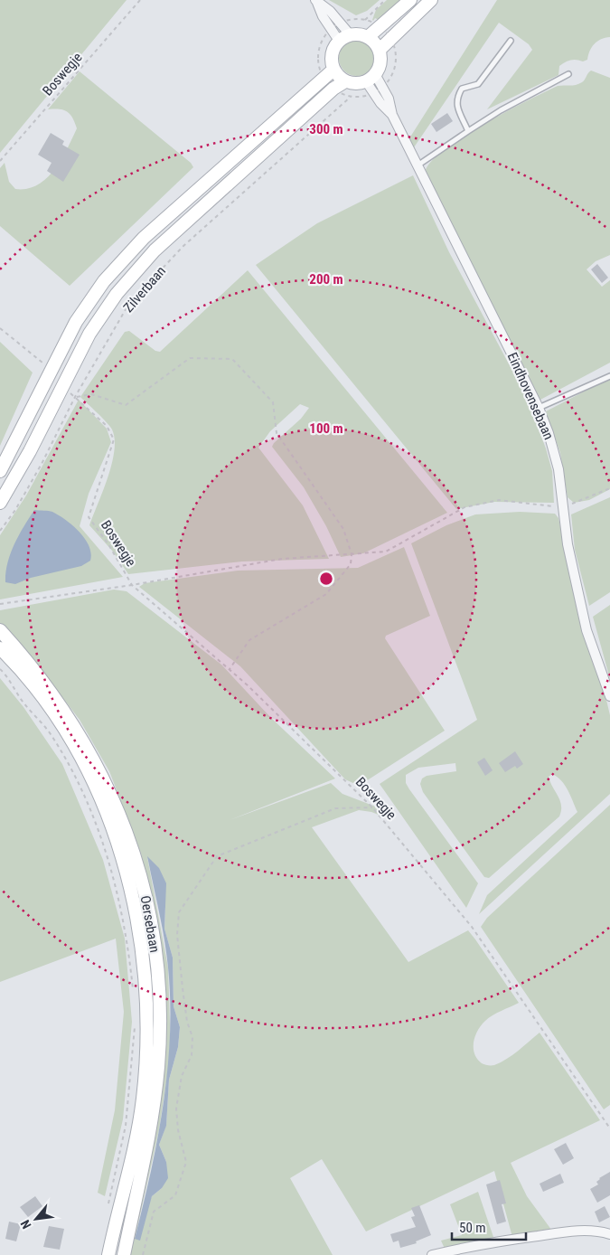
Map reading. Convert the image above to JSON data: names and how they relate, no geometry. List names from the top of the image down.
{
  "streets": {
    "main road": ["Zilverbaan", "Oersebaan"],
    "street": ["Eindhovensebaan"],
    "path": ["Boswegje"]
  },
  "crossings": [
    ["Boswegje", "Zilverbaan"],
    ["Zilverbaan", "Eindhovensebaan"]
  ],
  "scale_bar": "50 m",
  "north": "bottom left",
  "rings": ["300 m", "200 m", "100 m"]
}
